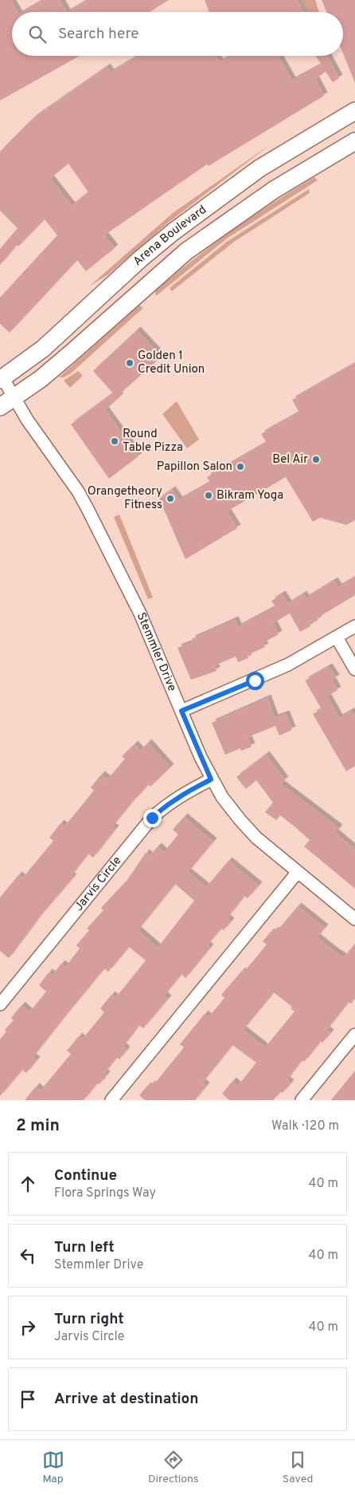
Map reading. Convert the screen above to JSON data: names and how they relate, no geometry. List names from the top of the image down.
{
  "streets": {
    "main road": ["Arena Boulevard"],
    "street": ["Stemmler Drive", "Jarvis Circle"]
  },
  "crossings": [
    ["Arena Boulevard", "Stemmler Drive"],
    ["Stemmler Drive", "Jarvis Circle"]
  ],
  "places": [
    "Golden 1 Credit Union",
    "Round Table Pizza",
    "Bel Air",
    "Papillon Salon",
    "Bikram Yoga",
    "Orangetheory Fitness"
  ],
  "page": {
    "search": "Search here",
    "heading": ["2 min", "Walk · 120 m"],
    "list": [
      ["Continue", "Flora Springs Way", "40 m"],
      ["Turn left", "Stemmler Drive", "40 m"],
      ["Turn right", "Jarvis Circle", "40 m"],
      "Arrive at destination"
    ],
    "nav": ["Map", "Directions", "Saved"]
  }
}
